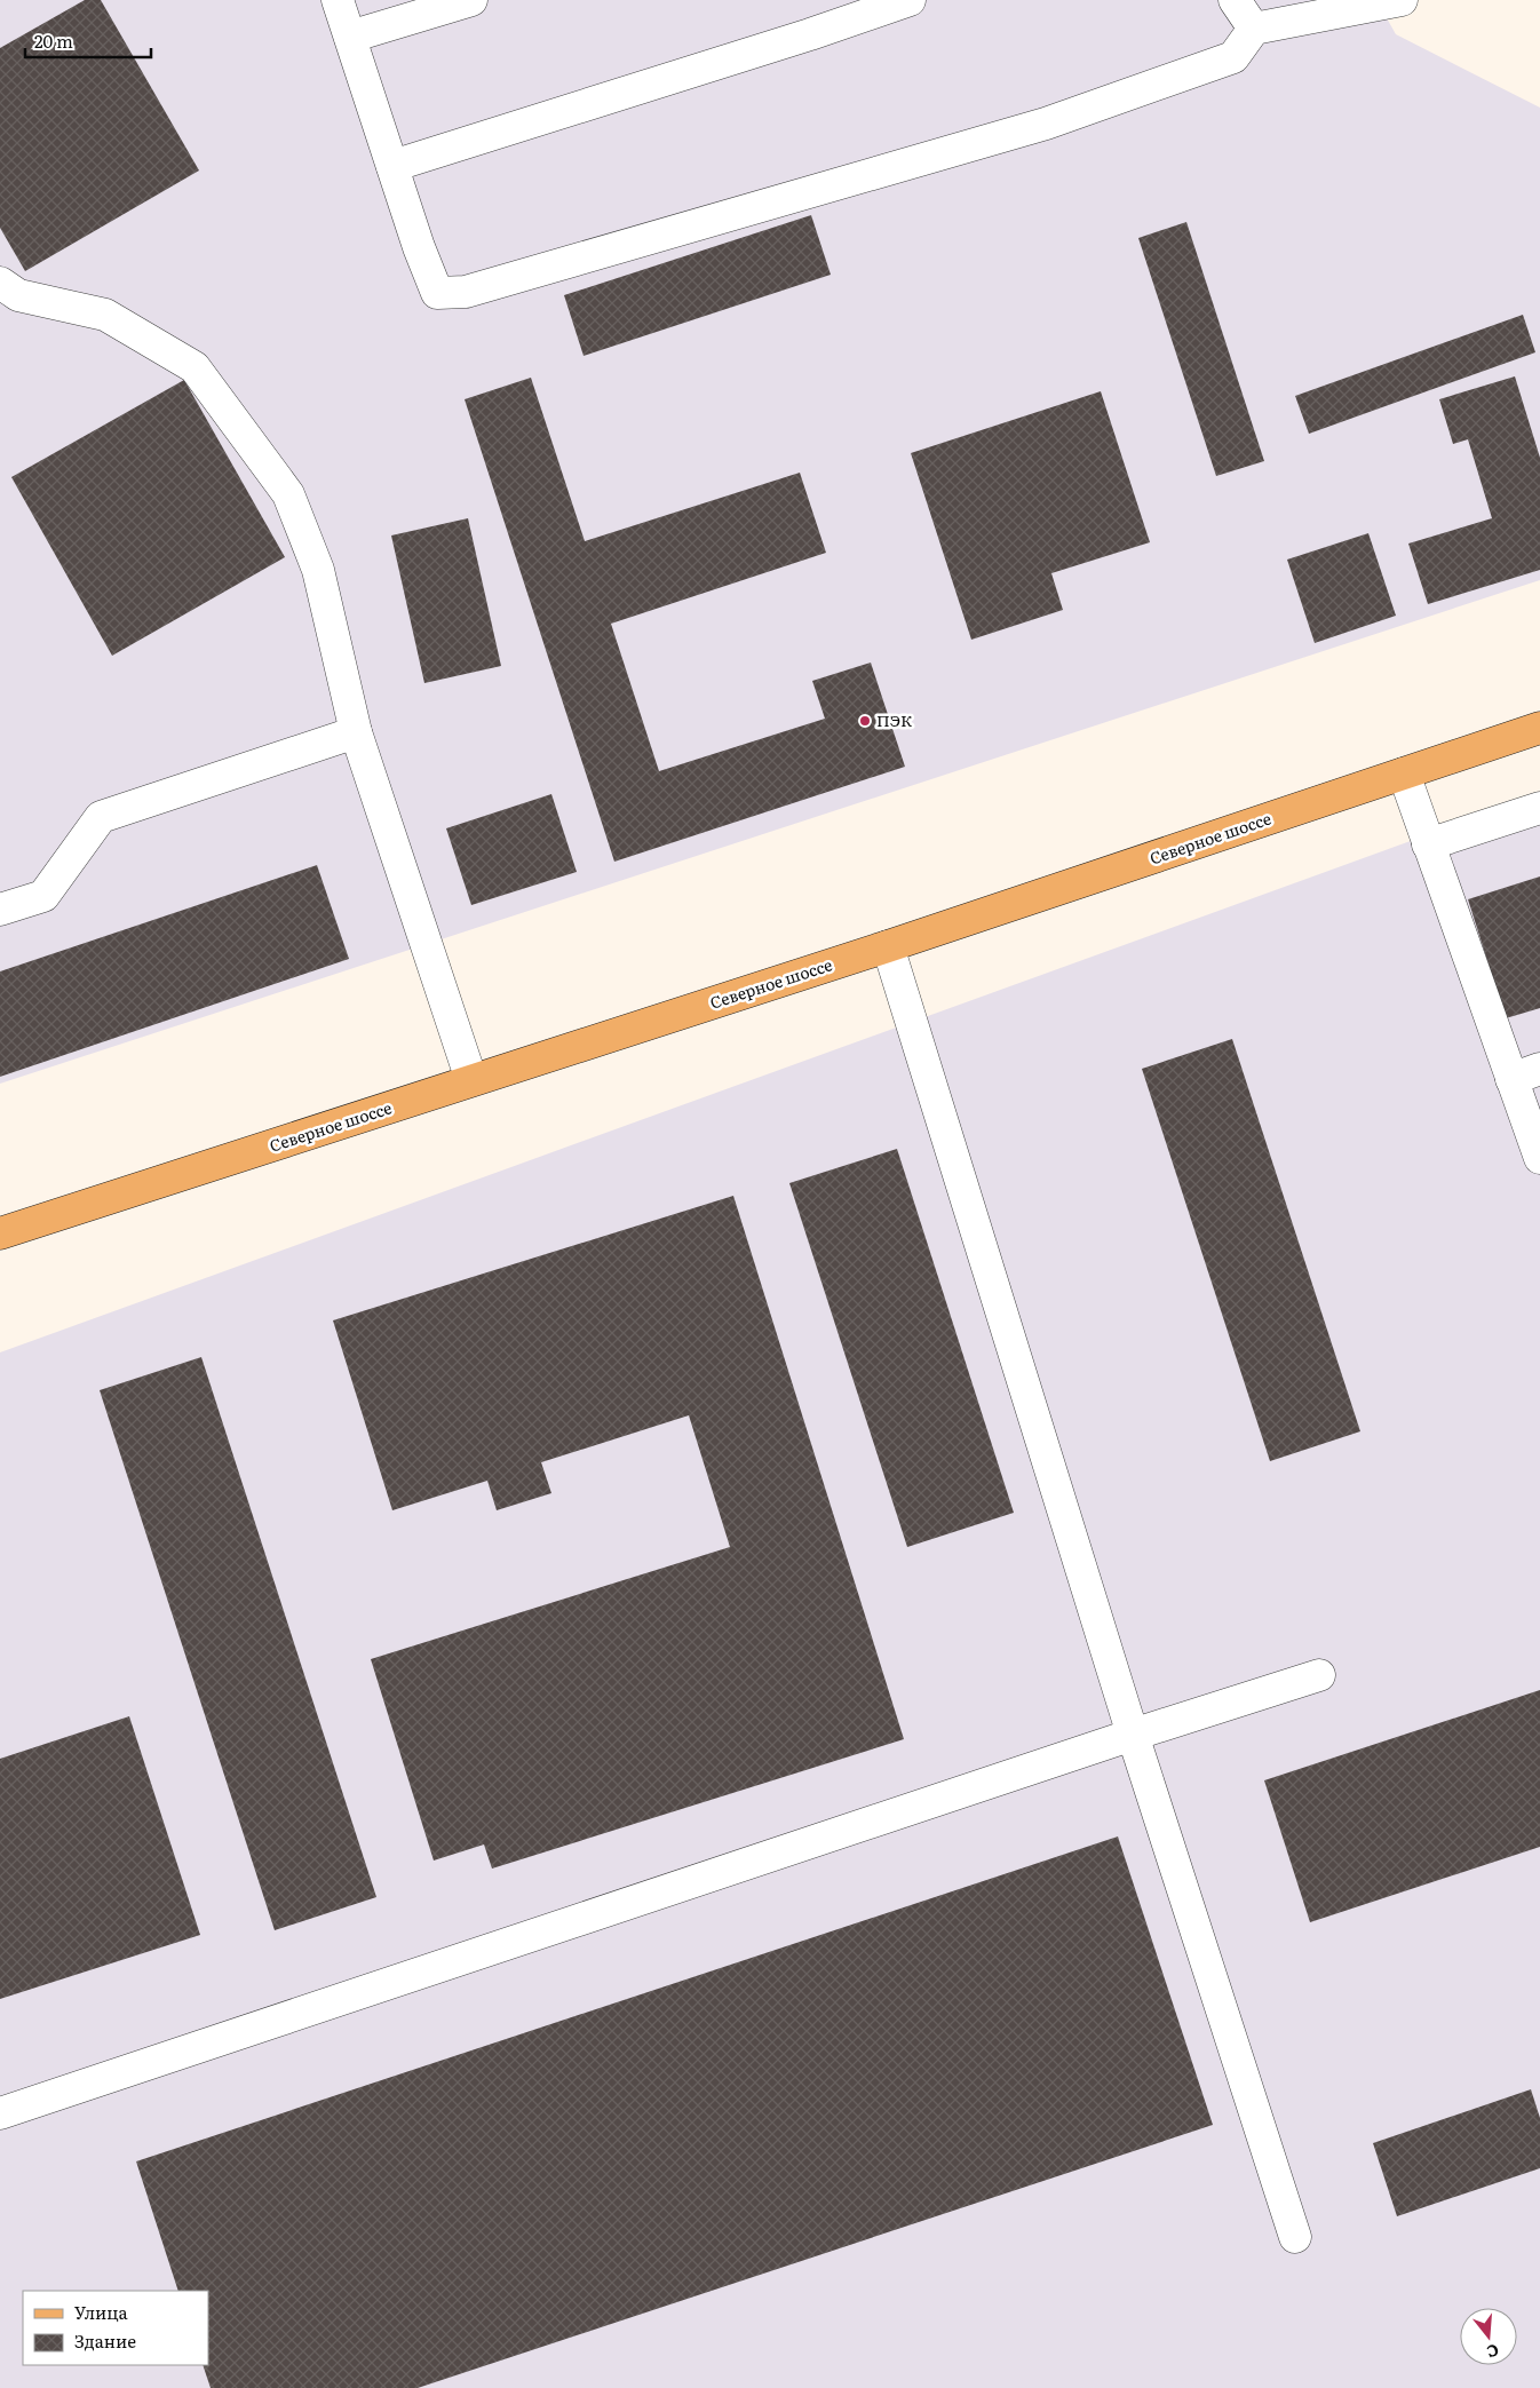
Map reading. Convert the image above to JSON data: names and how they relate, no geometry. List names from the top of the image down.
{
  "streets": {
    "main road": ["Северное шоссе"]
  },
  "places": ["ПЭК"],
  "legend": ["Улица", "Здание"],
  "scale_bar": "20 m",
  "north": "bottom"
}
